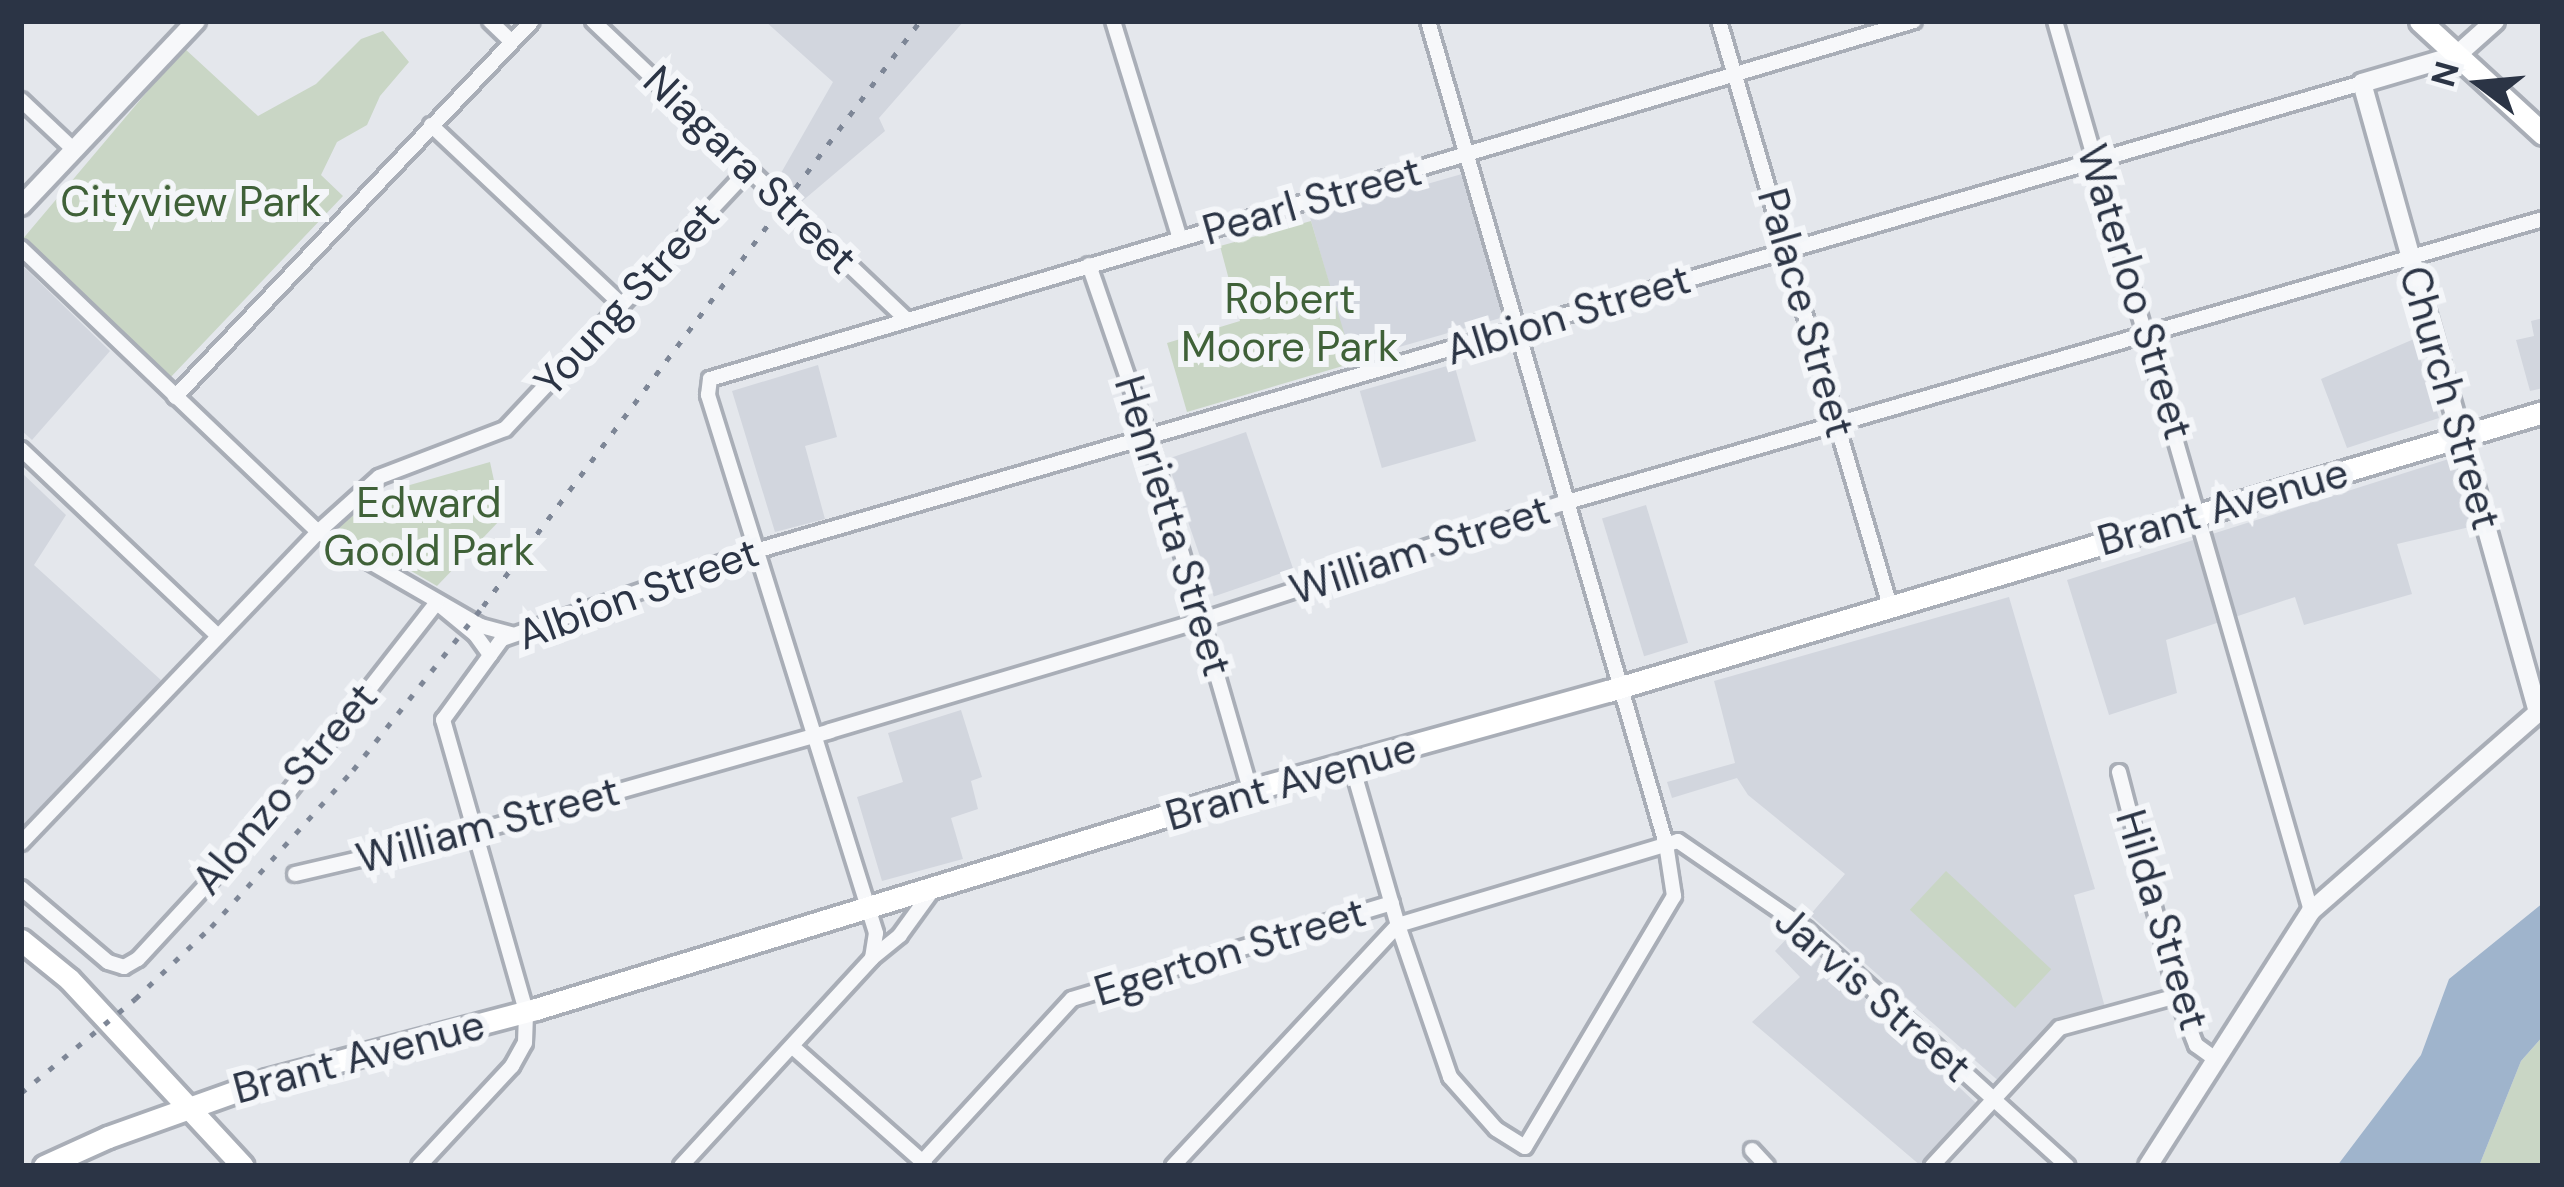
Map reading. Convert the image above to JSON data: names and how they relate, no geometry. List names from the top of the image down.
{
  "streets": {
    "main road": ["Brant Avenue"],
    "street": [
      "Niagara Street",
      "Pearl Street",
      "Waterloo Street",
      "Young Street",
      "Palace Street",
      "Albion Street",
      "Church Street",
      "Henrietta Street",
      "William Street",
      "Alonzo Street",
      "Hilda Street",
      "Egerton Street",
      "Jarvis Street"
    ]
  },
  "crossings": [
    ["Niagara Street", "Pearl Street"],
    ["Niagara Street", "Young Street"],
    ["Pearl Street", "Palace Street"],
    ["Pearl Street", "Albion Street"],
    ["Pearl Street", "Henrietta Street"],
    ["Waterloo Street", "Albion Street"],
    ["Waterloo Street", "Brant Avenue"],
    ["Waterloo Street", "William Street"],
    ["Palace Street", "Albion Street"],
    ["Palace Street", "Brant Avenue"],
    ["Palace Street", "William Street"],
    ["Albion Street", "Church Street"],
    ["Albion Street", "Henrietta Street"],
    ["Albion Street", "William Street"],
    ["Church Street", "Brant Avenue"],
    ["Church Street", "William Street"],
    ["Brant Avenue", "Henrietta Street"],
    ["Henrietta Street", "William Street"]
  ],
  "parks": ["Cityview Park", "Robert Moore Park", "Edward Goold Park"],
  "north": "left"
}
